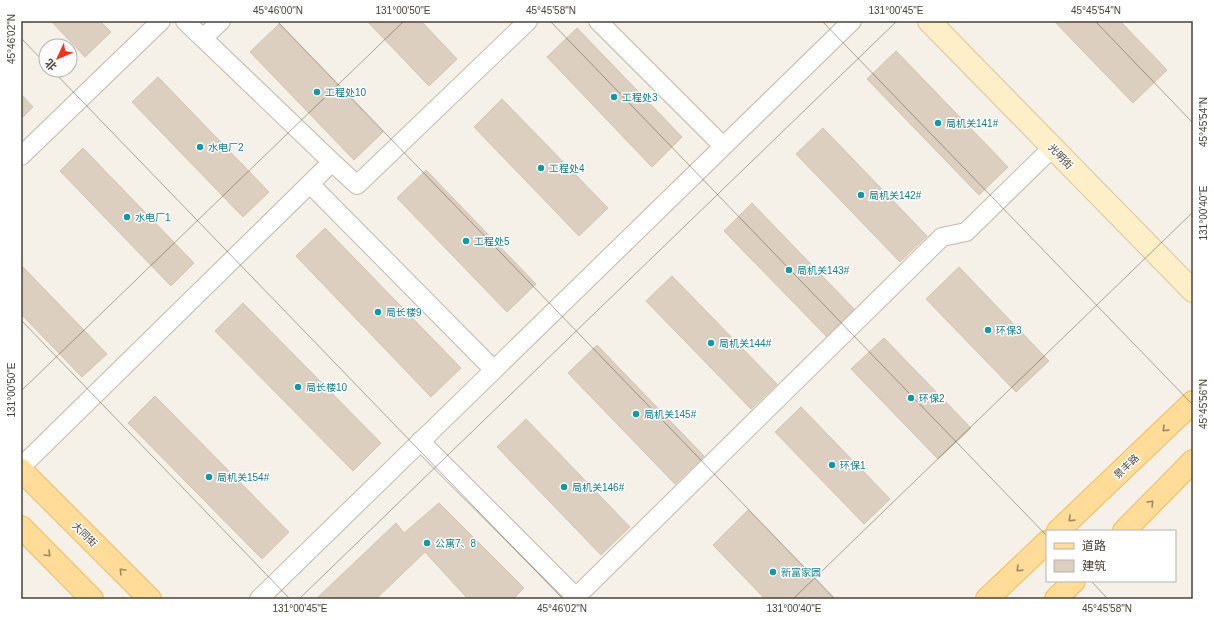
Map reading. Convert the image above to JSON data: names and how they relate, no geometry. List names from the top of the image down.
{
  "streets": {
    "main road": ["光明街", "景丰路", "大同街"]
  },
  "places": [
    "工程处10",
    "工程处3",
    "局机关141#",
    "水电厂2",
    "工程处4",
    "局机关142#",
    "水电厂1",
    "工程处5",
    "局机关143#",
    "局长楼9",
    "环保3",
    "局机关144#",
    "局长楼10",
    "环保2",
    "局机关145#",
    "环保1",
    "局机关154#",
    "局机关146#",
    "公寓7、8",
    "新富家园"
  ],
  "legend": ["道路", "建筑"],
  "north": "bottom left",
  "coordinates": [
    "45°46'00\"N",
    "131°00'50\"E",
    "45°45'58\"N",
    "131°00'45\"E",
    "45°45'54\"N",
    "45°46'02\"N",
    "131°00'40\"E",
    "45°45'56\"N"
  ]
}
